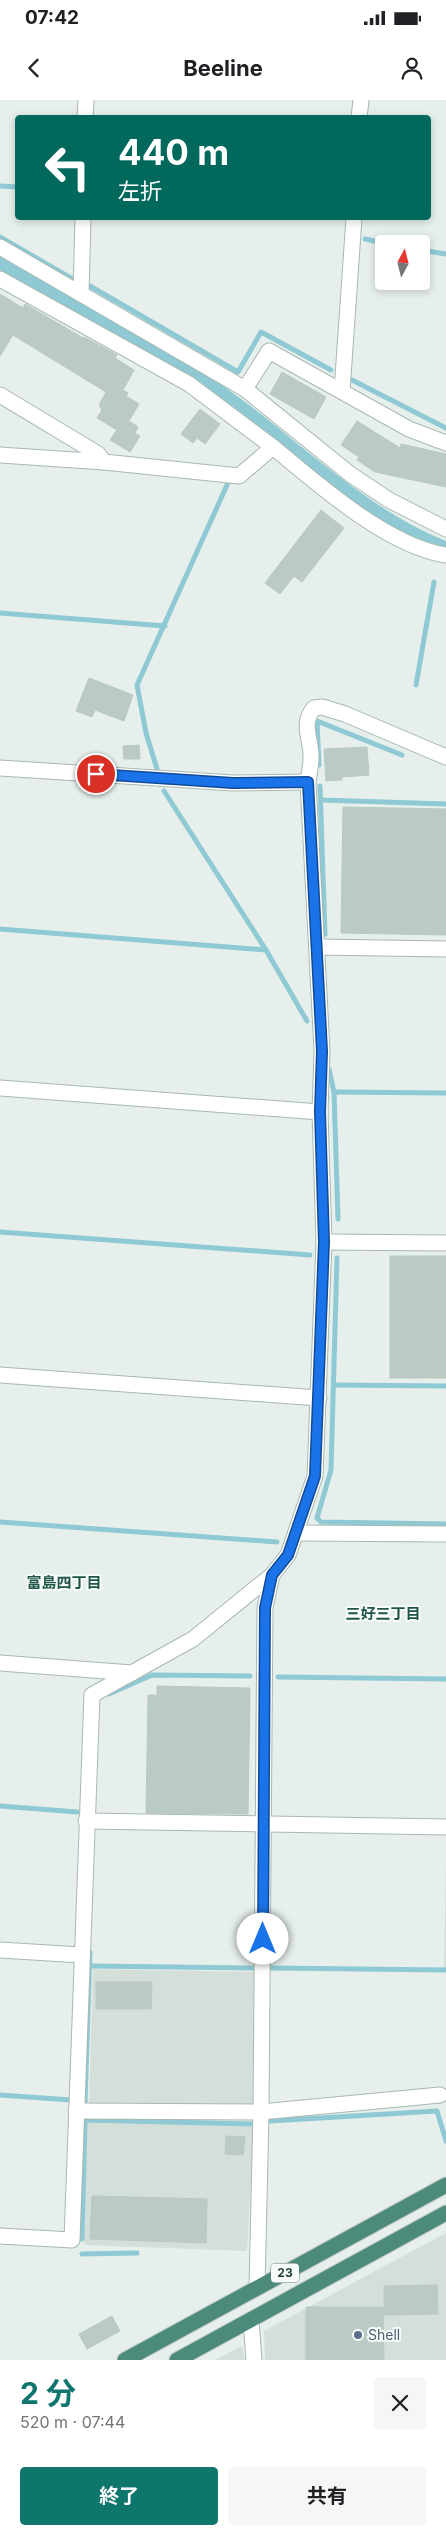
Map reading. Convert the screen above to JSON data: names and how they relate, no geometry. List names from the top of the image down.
{
  "streets": {
    "highway": ["23"]
  },
  "districts": ["富島四丁目", "三好三丁目"],
  "places": ["Shell"],
  "north": "top",
  "page": {
    "status": "07:42",
    "header": "Beeline",
    "turn": ["440 m", "左折"],
    "heading": ["2 分", "520 m · 07:44"],
    "buttons": ["終了", "共有"]
  }
}
